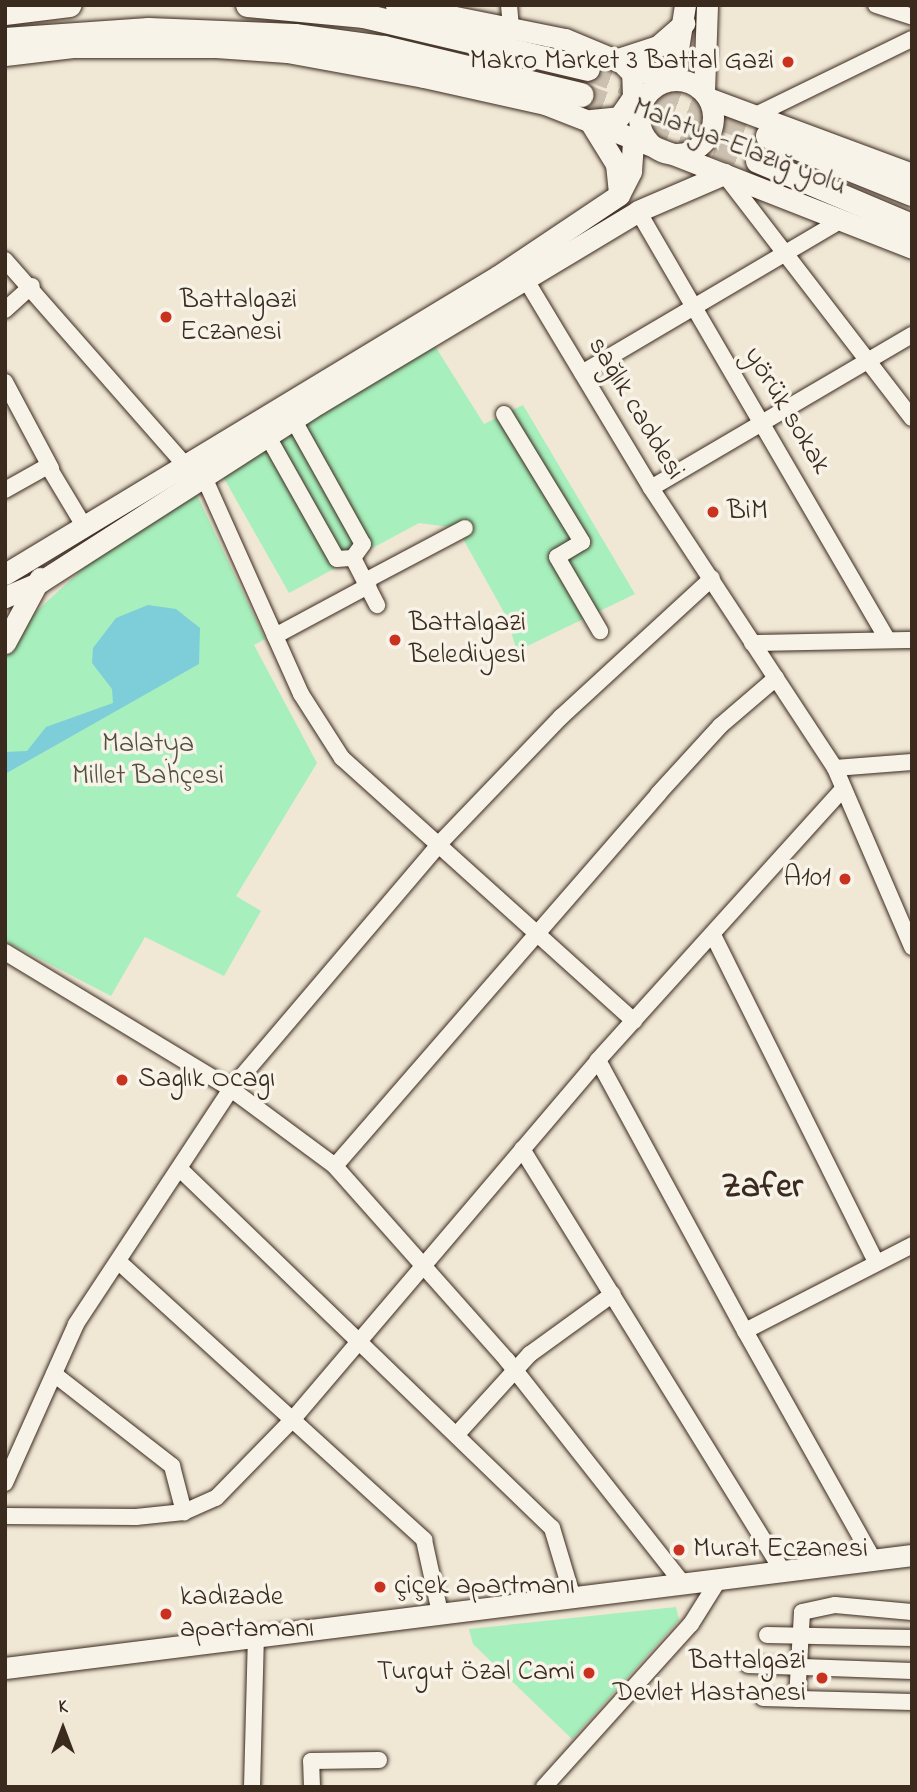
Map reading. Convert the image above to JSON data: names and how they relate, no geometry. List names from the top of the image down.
{
  "streets": {
    "main road": ["Malatya-Elazığ yolu"],
    "street": ["sağlık caddesi", "yörük sokak"]
  },
  "districts": ["Zafer"],
  "parks": ["Malatya Millet Bahçesi"],
  "places": [
    "Makro Market 3 Battal Gazi",
    "Battalgazi Eczanesi",
    "BiM",
    "Battalgazi Belediyesi",
    "A101",
    "Saglık Ocagı",
    "Murat Eczanesi",
    "çiçek apartmanı",
    "kadızade apartamanı",
    "Turgut Özal Cami",
    "Battalgazi Devlet Hastanesi"
  ],
  "north": "top"
}
